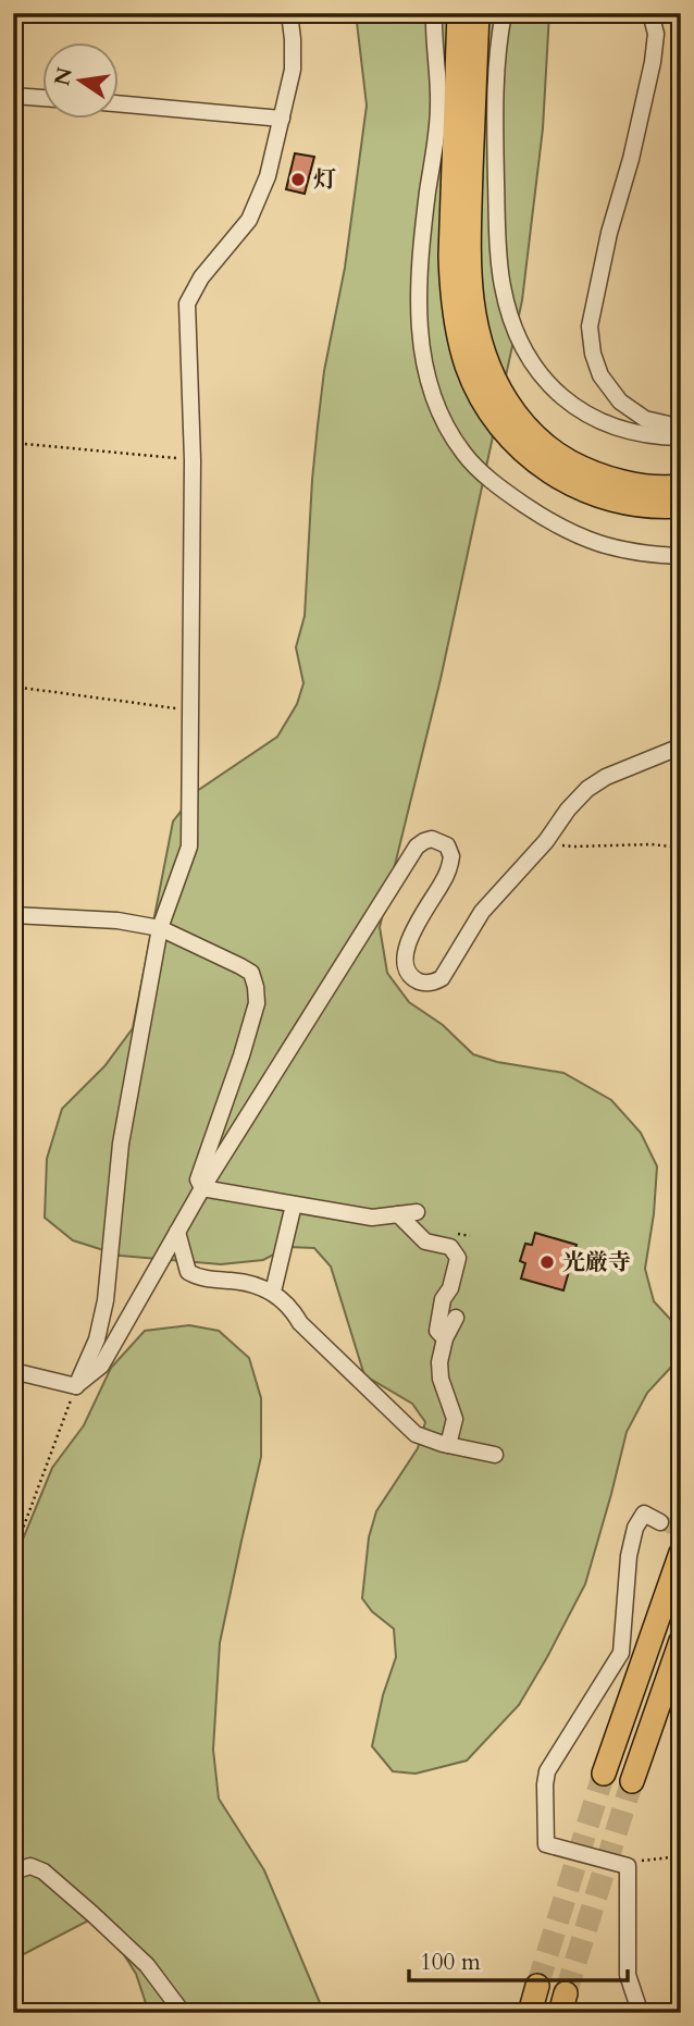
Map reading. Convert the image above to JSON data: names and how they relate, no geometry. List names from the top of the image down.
{
  "places": ["灯", "光厳寺"],
  "scale_bar": "100 m",
  "north": "left"
}
